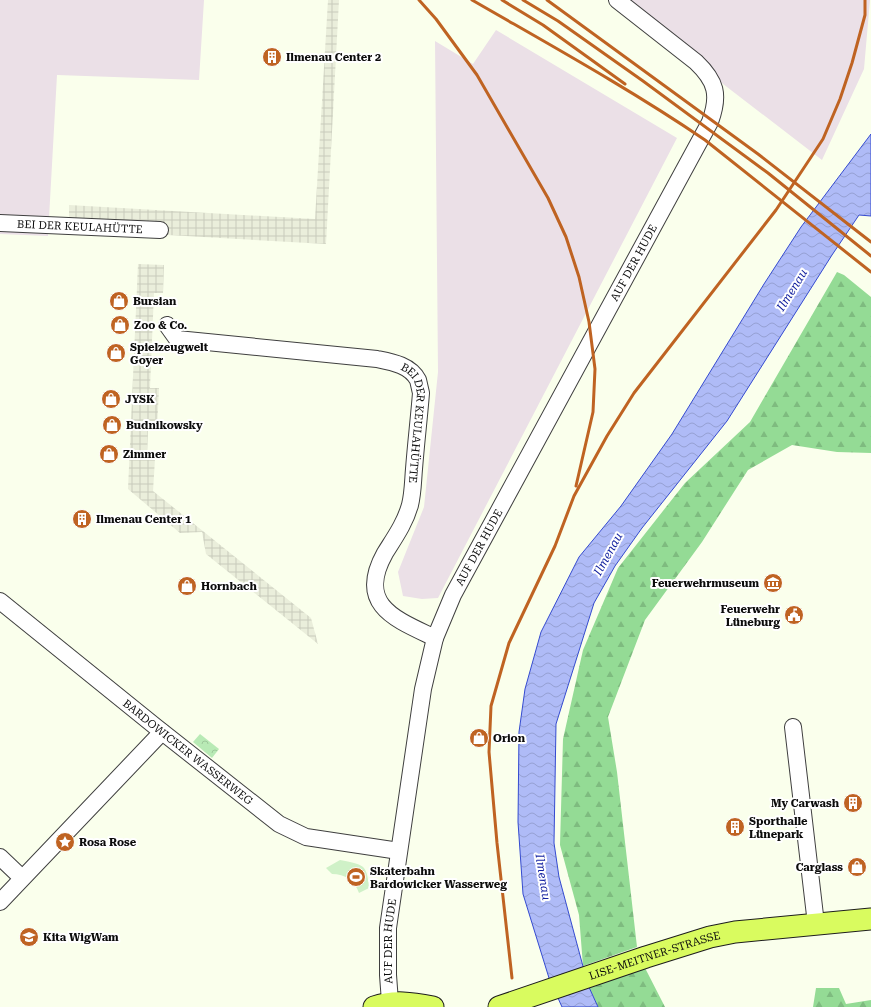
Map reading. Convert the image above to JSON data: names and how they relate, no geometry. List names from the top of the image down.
{
  "streets": {
    "main road": ["AUF DER HUDE", "LISE-MEITNER-STRASSE"],
    "street": ["BEI DER KEULAHÜTTE", "BARDOWICKER WASSERWEG"]
  },
  "crossings": [
    ["BEI DER KEULAHÜTTE", "AUF DER HUDE"],
    ["AUF DER HUDE", "BARDOWICKER WASSERWEG"]
  ],
  "water": ["Ilmenau"],
  "places": {
    "building": [
      "Ilmenau Center 2",
      "Ilmenau Center 1",
      "My Carwash",
      "Sporthalle Lünepark"
    ],
    "shop": [
      "Bursian",
      "Zoo & Co.",
      "Spielzeugwelt Goyer",
      "JYSK",
      "Budnikowsky",
      "Zimmer",
      "Hornbach",
      "Orion",
      "Carglass"
    ],
    "museum": ["Feuerwehrmuseum"],
    "public building": ["Feuerwehr Lüneburg"],
    "place": ["Rosa Rose"],
    "sports": ["Skaterbahn Bardowicker Wasserweg"],
    "school or university": ["Kita WigWam"]
  }
}
